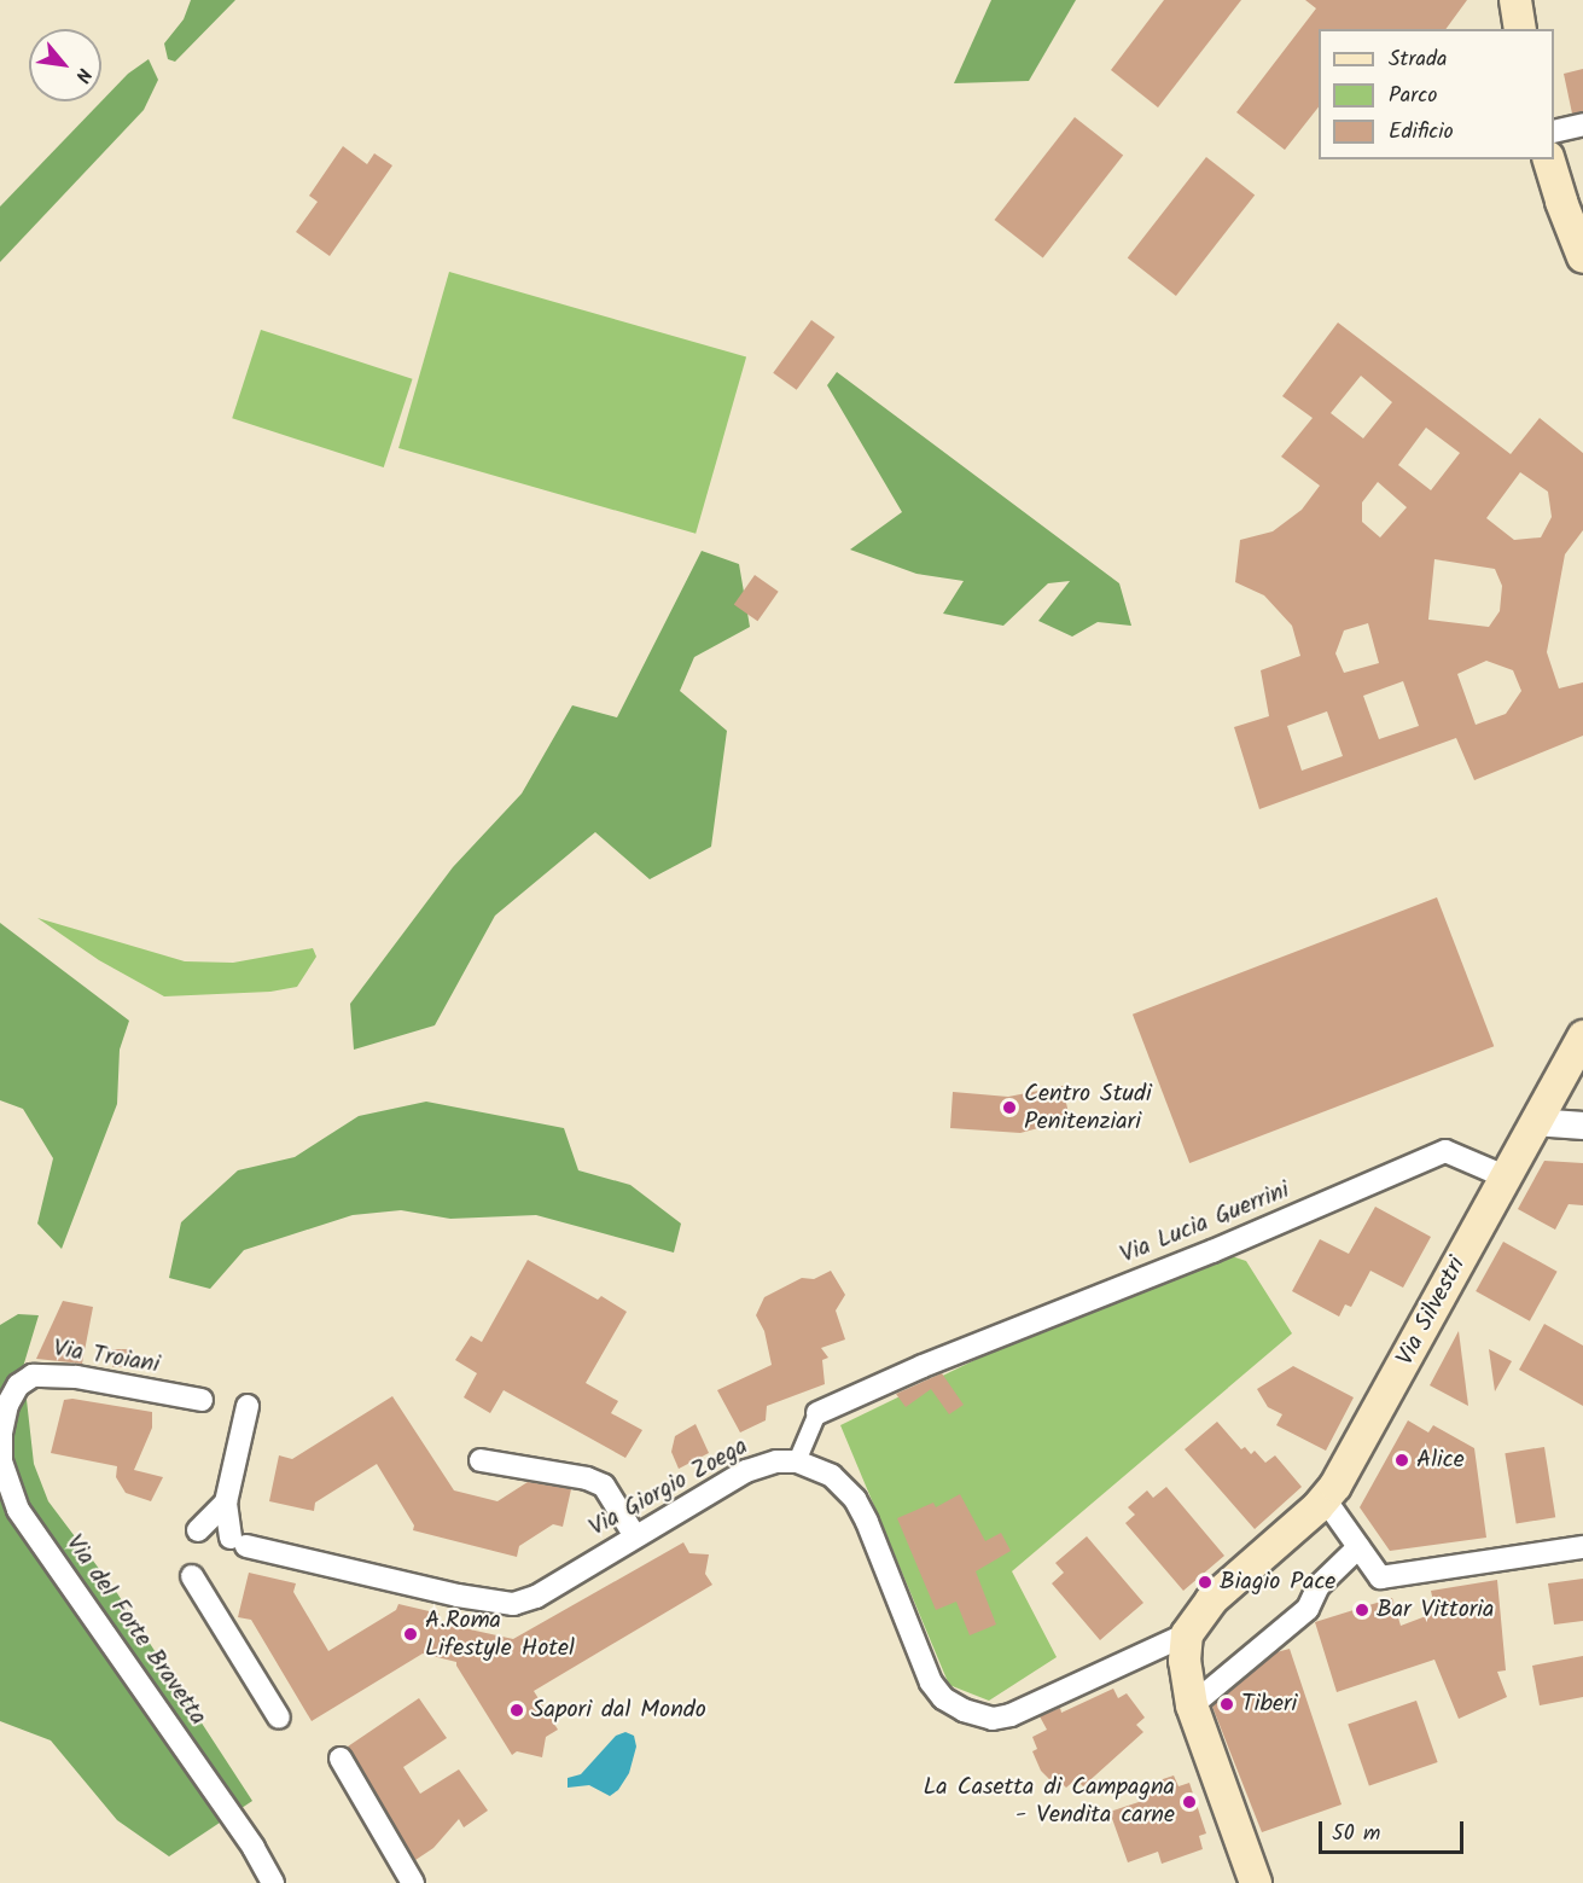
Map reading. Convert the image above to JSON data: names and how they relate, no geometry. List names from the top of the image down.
{
  "streets": {
    "main road": ["Via Silvestri"],
    "street": [
      "Via Lucia Guerrini",
      "Via Troiani",
      "Via Giorgio Zoega",
      "Via del Forte Bravetta"
    ]
  },
  "crossings": [
    ["Via Lucia Guerrini", "Via Silvestri"],
    ["Via Troiani", "Via del Forte Bravetta"]
  ],
  "places": [
    "Centro Studi Penitenziari",
    "Alice",
    "Biagio Pace",
    "Bar Vittoria",
    "A.Roma Lifestyle Hotel",
    "Tiberi",
    "Sapori dal Mondo",
    "La Casetta di Campagna - Vendita carne"
  ],
  "legend": ["Strada", "Parco", "Edificio"],
  "scale_bar": "50 m",
  "north": "bottom right"
}
